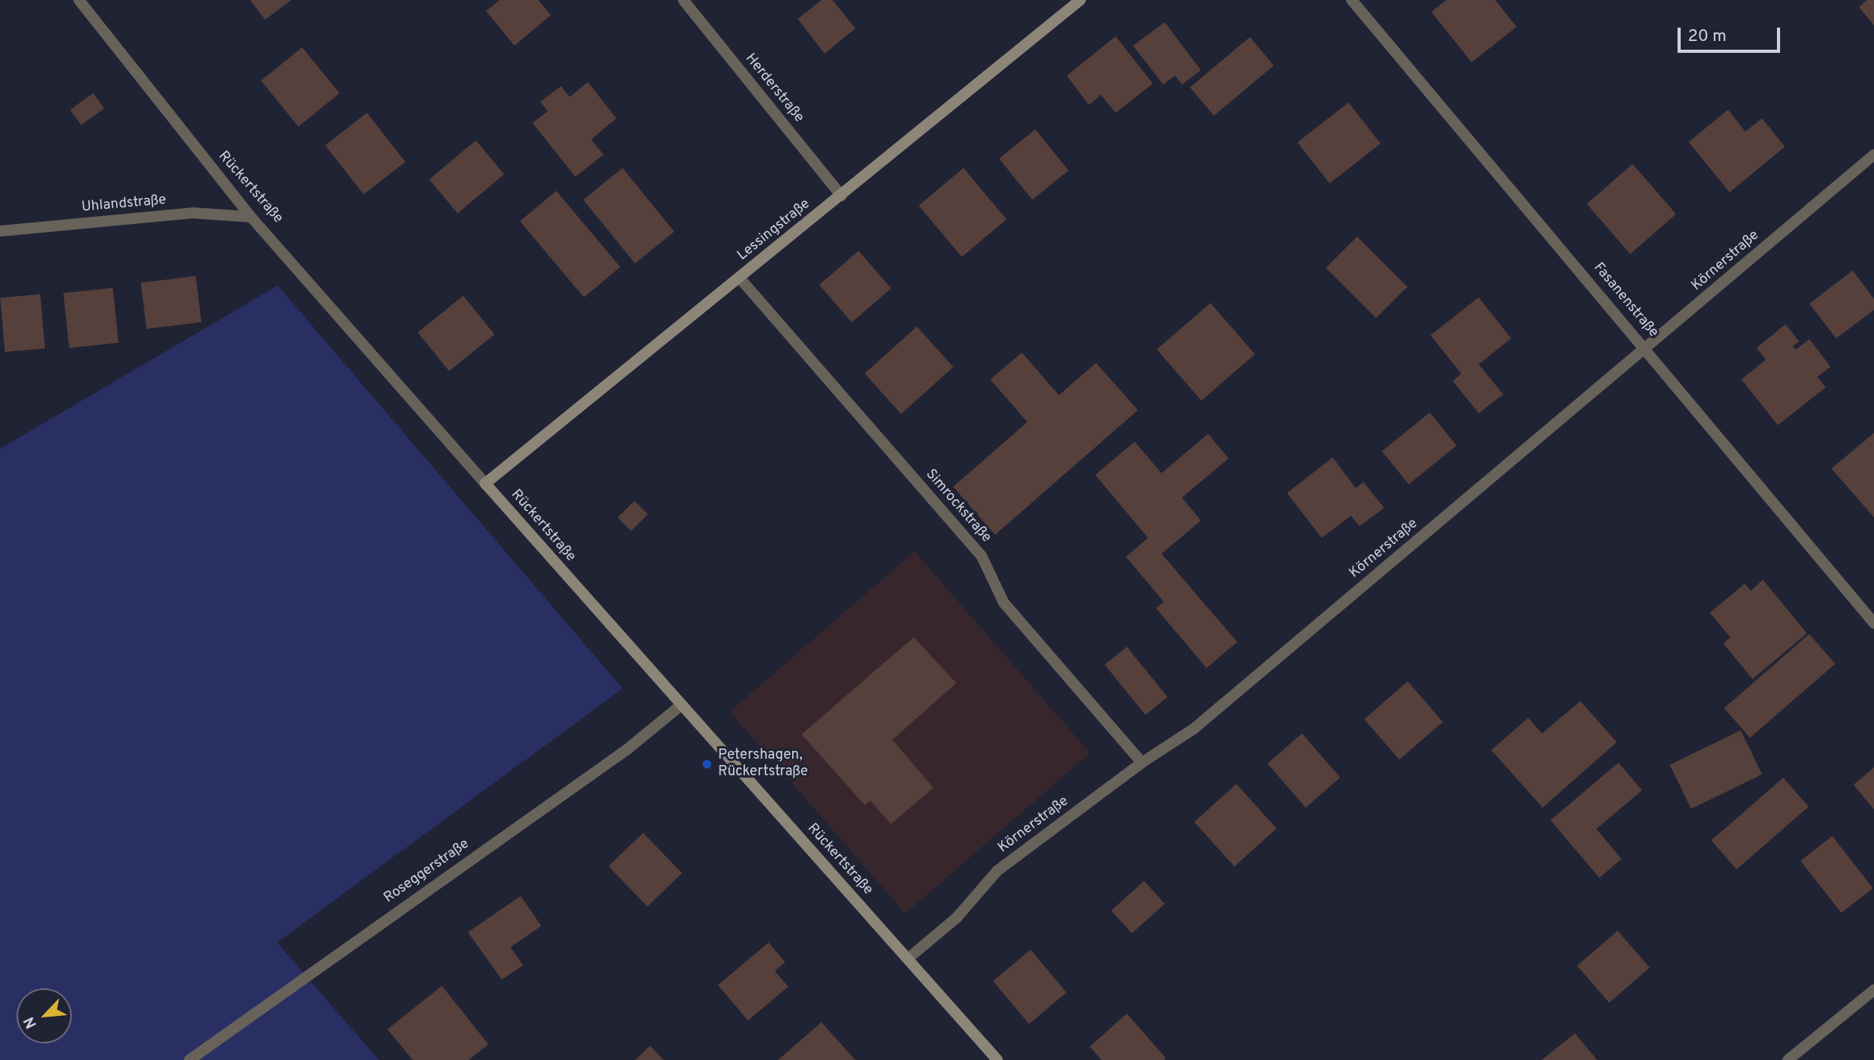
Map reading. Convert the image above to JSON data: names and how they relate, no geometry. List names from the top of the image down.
{
  "streets": {
    "street": [
      "Herderstraße",
      "Rückertstraße",
      "Uhlandstraße",
      "Lessingstraße",
      "Körnerstraße",
      "Fasanenstraße",
      "Simrockstraße",
      "Roseggerstraße"
    ]
  },
  "crossings": [
    ["Herderstraße", "Lessingstraße"],
    ["Rückertstraße", "Uhlandstraße"],
    ["Rückertstraße", "Lessingstraße"],
    ["Rückertstraße", "Körnerstraße"],
    ["Rückertstraße", "Roseggerstraße"],
    ["Lessingstraße", "Simrockstraße"],
    ["Körnerstraße", "Fasanenstraße"],
    ["Körnerstraße", "Simrockstraße"]
  ],
  "places": ["Petershagen, Rückertstraße"],
  "scale_bar": "20 m",
  "north": "bottom left"
}
